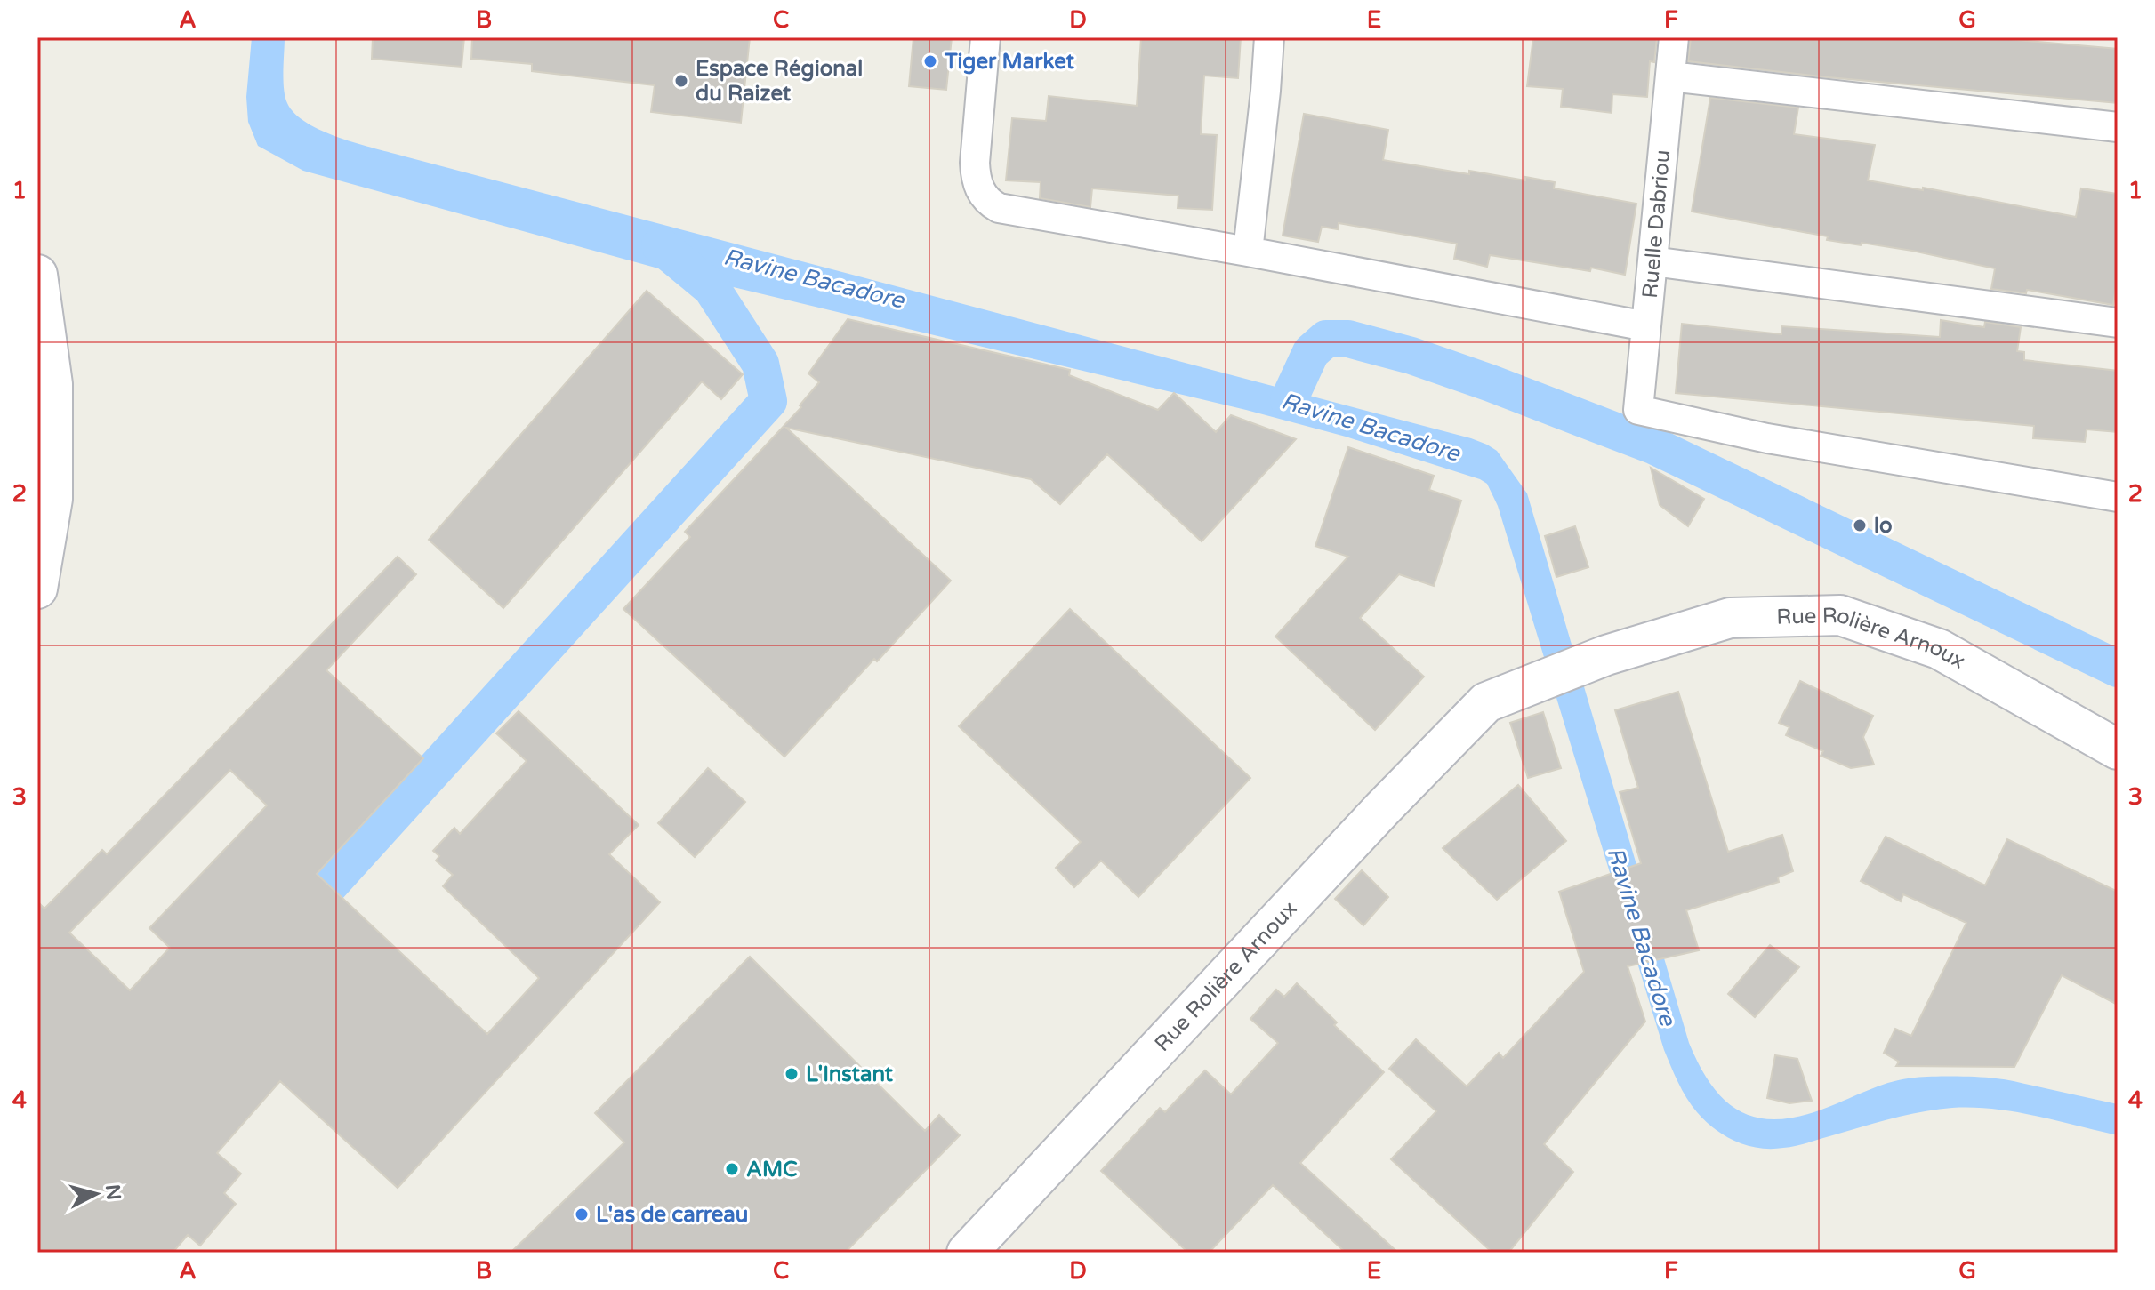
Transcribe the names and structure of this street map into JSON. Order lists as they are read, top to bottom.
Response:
{
  "streets": {
    "street": ["Ruelle Dabriou", "Rue Rolière Arnoux"]
  },
  "water": ["Ravine Bacadore"],
  "places": [
    "Tiger Market",
    "Espace Régional du Raizet",
    "lo",
    "L'Instant",
    "AMC",
    "L'as de carreau"
  ],
  "north": "right",
  "grid": {
    "columns": [
      "A",
      "B",
      "C",
      "D",
      "E",
      "F",
      "G"
    ],
    "rows": [
      "1",
      "2",
      "3",
      "4"
    ]
  }
}
